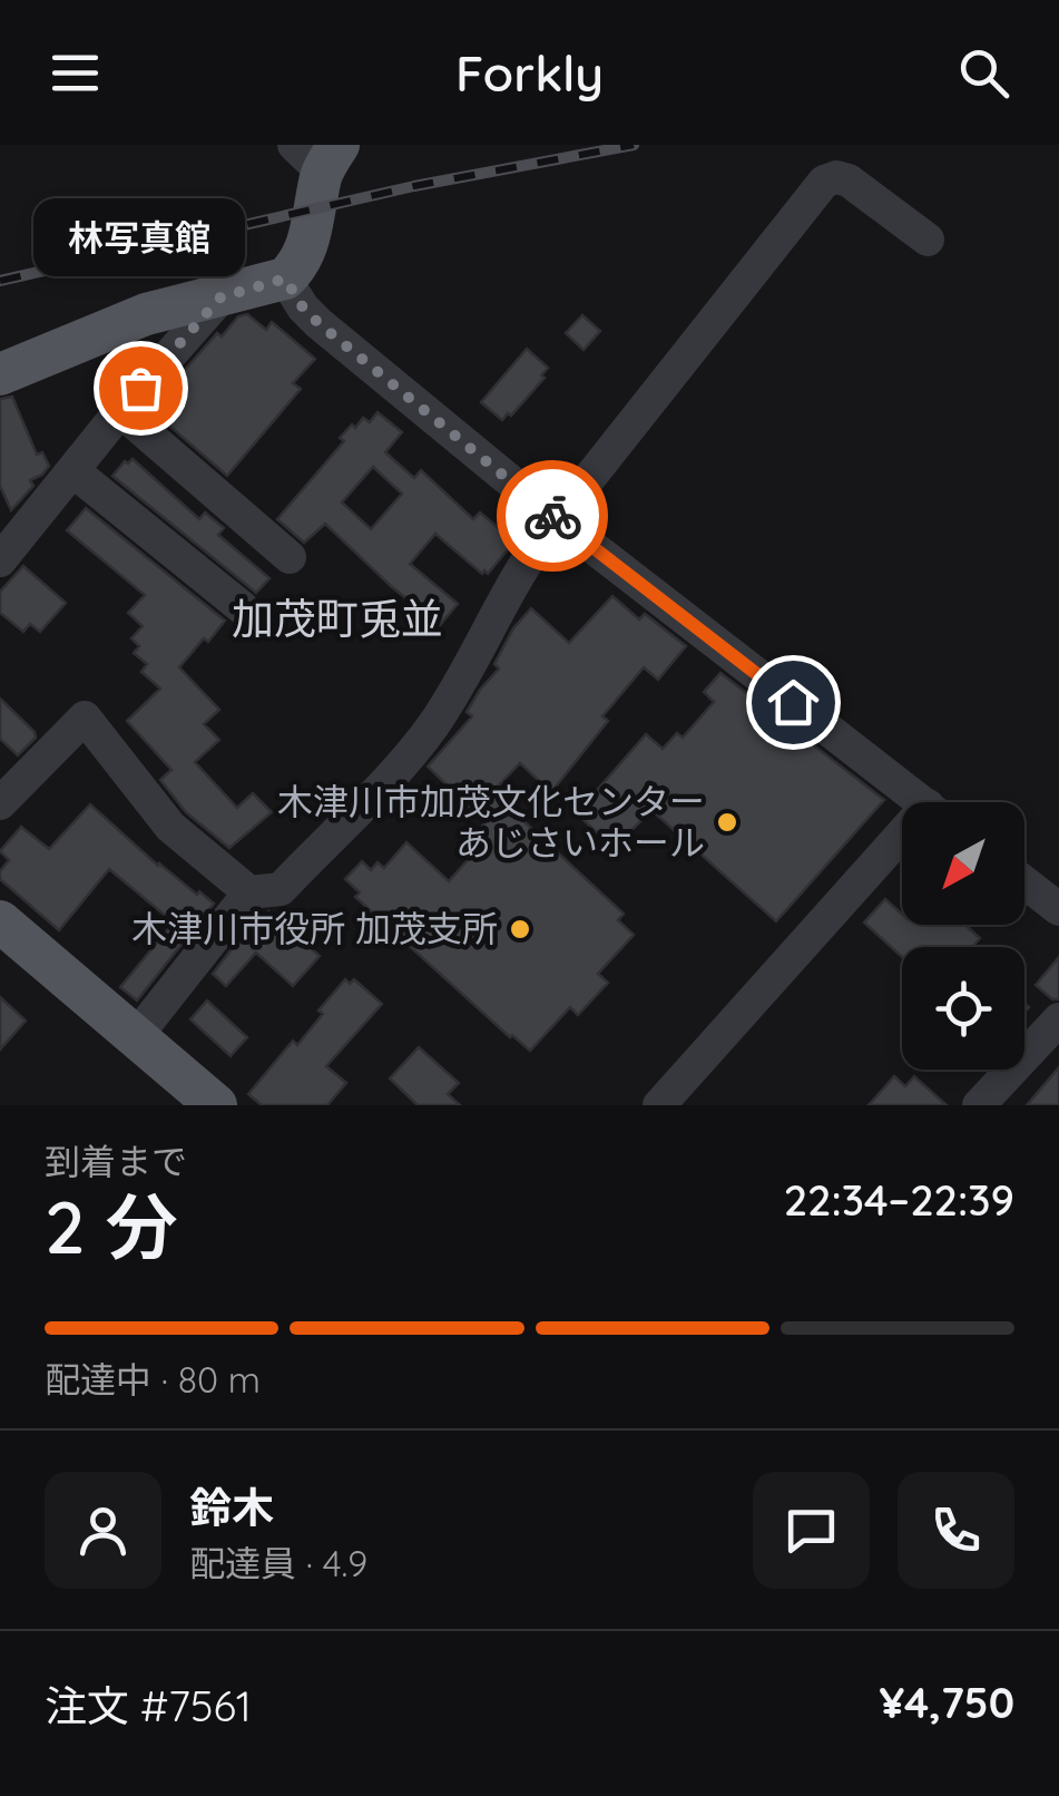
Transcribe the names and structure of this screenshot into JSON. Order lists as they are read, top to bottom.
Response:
{
  "districts": ["加茂町兎並"],
  "places": ["林写真館", "木津川市加茂文化センター あじさいホール", "木津川市役所 加茂支所"],
  "north": "bottom left",
  "page": {
    "header": "Forkly",
    "bubble": "林写真館",
    "heading": ["2 分", "到着まで", "22:34–22:39"],
    "panel": [
      "鈴木",
      "配達員 · 4.9",
      "注文 #7561",
      "¥4,750"
    ],
    "bar": "配達中 · 80 m"
  }
}
